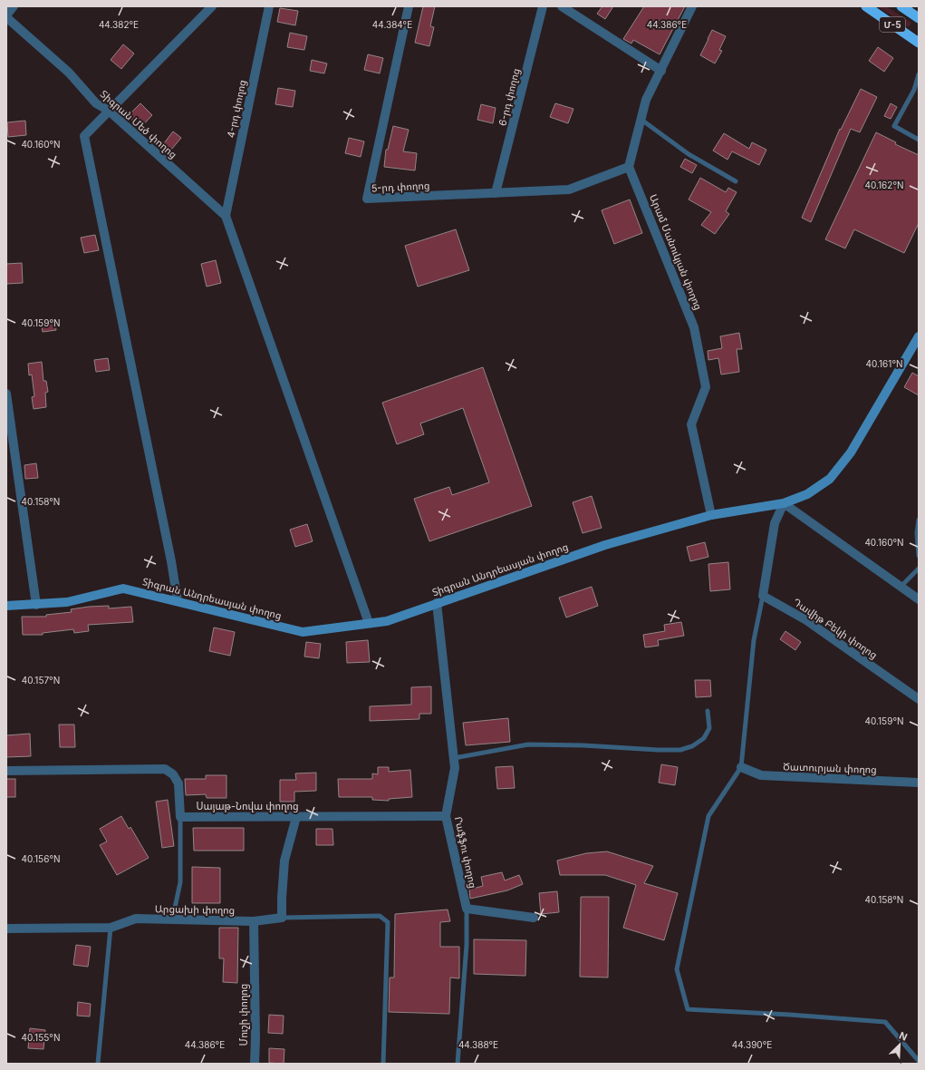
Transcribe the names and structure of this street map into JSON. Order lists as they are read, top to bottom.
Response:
{
  "streets": {
    "highway": ["Մ-5"],
    "main road": ["Տիգրան Անդրեասյան փողոց"],
    "street": [
      "6-րդ փողոց",
      "4-րդ փողոց",
      "Տիգրան Մեծ փողոց",
      "5-րդ փողոց",
      "Արամ Մանուկյան փողոց",
      "Դավիթ Բեկի փողոց",
      "Ծատուրյան փողոց",
      "Սայաթ-Նովա փողոց",
      "Րաֆֆու փողոց",
      "Արցախի փողոց",
      "Մուշի փողոց"
    ]
  },
  "crossings": [
    ["6-րդ փողոց", "5-րդ փողոց"],
    ["4-րդ փողոց", "Տիգրան Մեծ փողոց"],
    ["5-րդ փողոց", "Արամ Մանուկյան փողոց"],
    ["Արամ Մանուկյան փողոց", "Տիգրան Անդրեասյան փողոց"],
    ["Տիգրան Անդրեասյան փողոց", "Րաֆֆու փողոց"],
    ["Սայաթ-Նովա փողոց", "Րաֆֆու փողոց"],
    ["Արցախի փողոց", "Մուշի փողոց"]
  ],
  "north": "top right",
  "coordinates": [
    "44.384°E",
    "44.382°E",
    "44.386°E",
    "40.160°N",
    "40.162°N",
    "40.159°N",
    "40.161°N",
    "40.158°N",
    "40.157°N",
    "40.156°N",
    "40.155°N",
    "44.388°E",
    "44.390°E"
  ]
}
